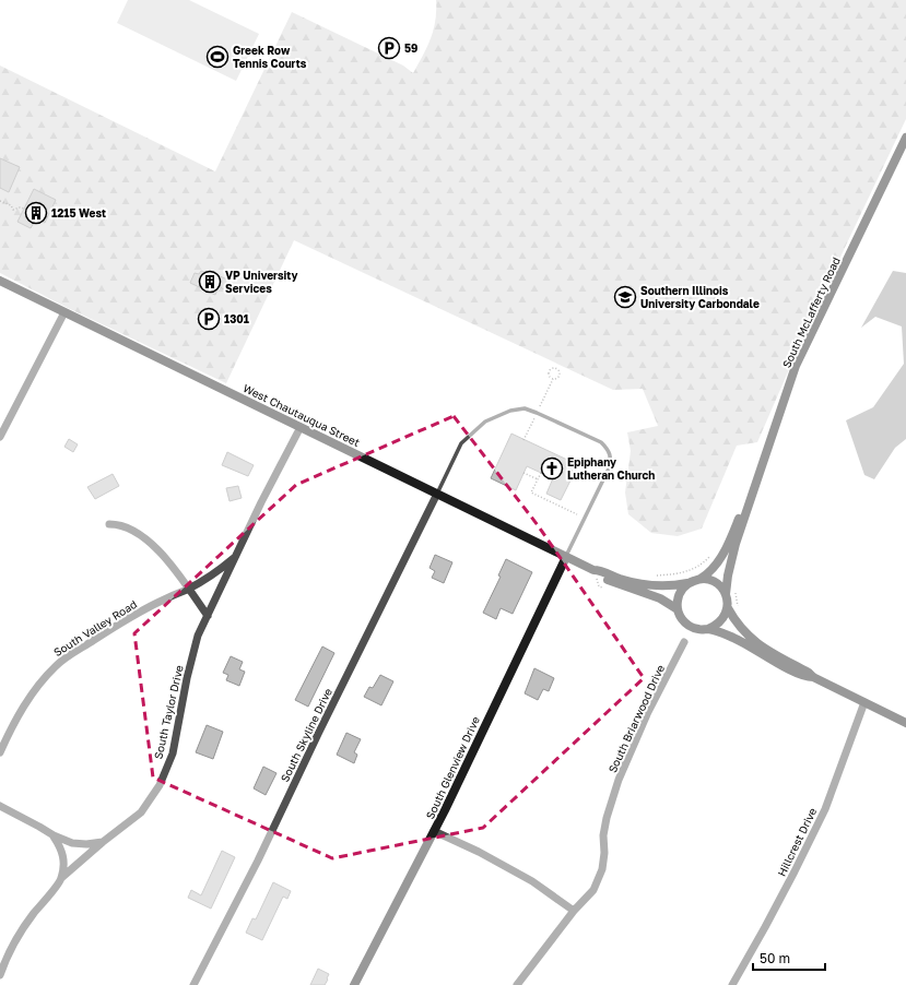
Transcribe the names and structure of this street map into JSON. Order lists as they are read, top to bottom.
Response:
{
  "streets": {
    "street": [
      "South McLafferty Road",
      "West Chautauqua Street",
      "South Valley Road",
      "South Taylor Drive",
      "South Briarwood Drive",
      "South Skyline Drive",
      "South Glenview Drive",
      "Hillcrest Drive"
    ]
  },
  "crossings": [
    ["South McLafferty Road", "West Chautauqua Street"],
    ["West Chautauqua Street", "South Taylor Drive"],
    ["West Chautauqua Street", "South Skyline Drive"],
    ["West Chautauqua Street", "South Glenview Drive"],
    ["West Chautauqua Street", "Hillcrest Drive"],
    ["South Valley Road", "South Taylor Drive"]
  ],
  "places": {
    "parking": ["59", "1301"],
    "sports": ["Greek Row Tennis Courts"],
    "building": ["1215 West", "VP University Services"],
    "school or university": ["Southern Illinois University Carbondale"],
    "church": ["Epiphany Lutheran Church"]
  },
  "scale_bar": "50 m"
}
